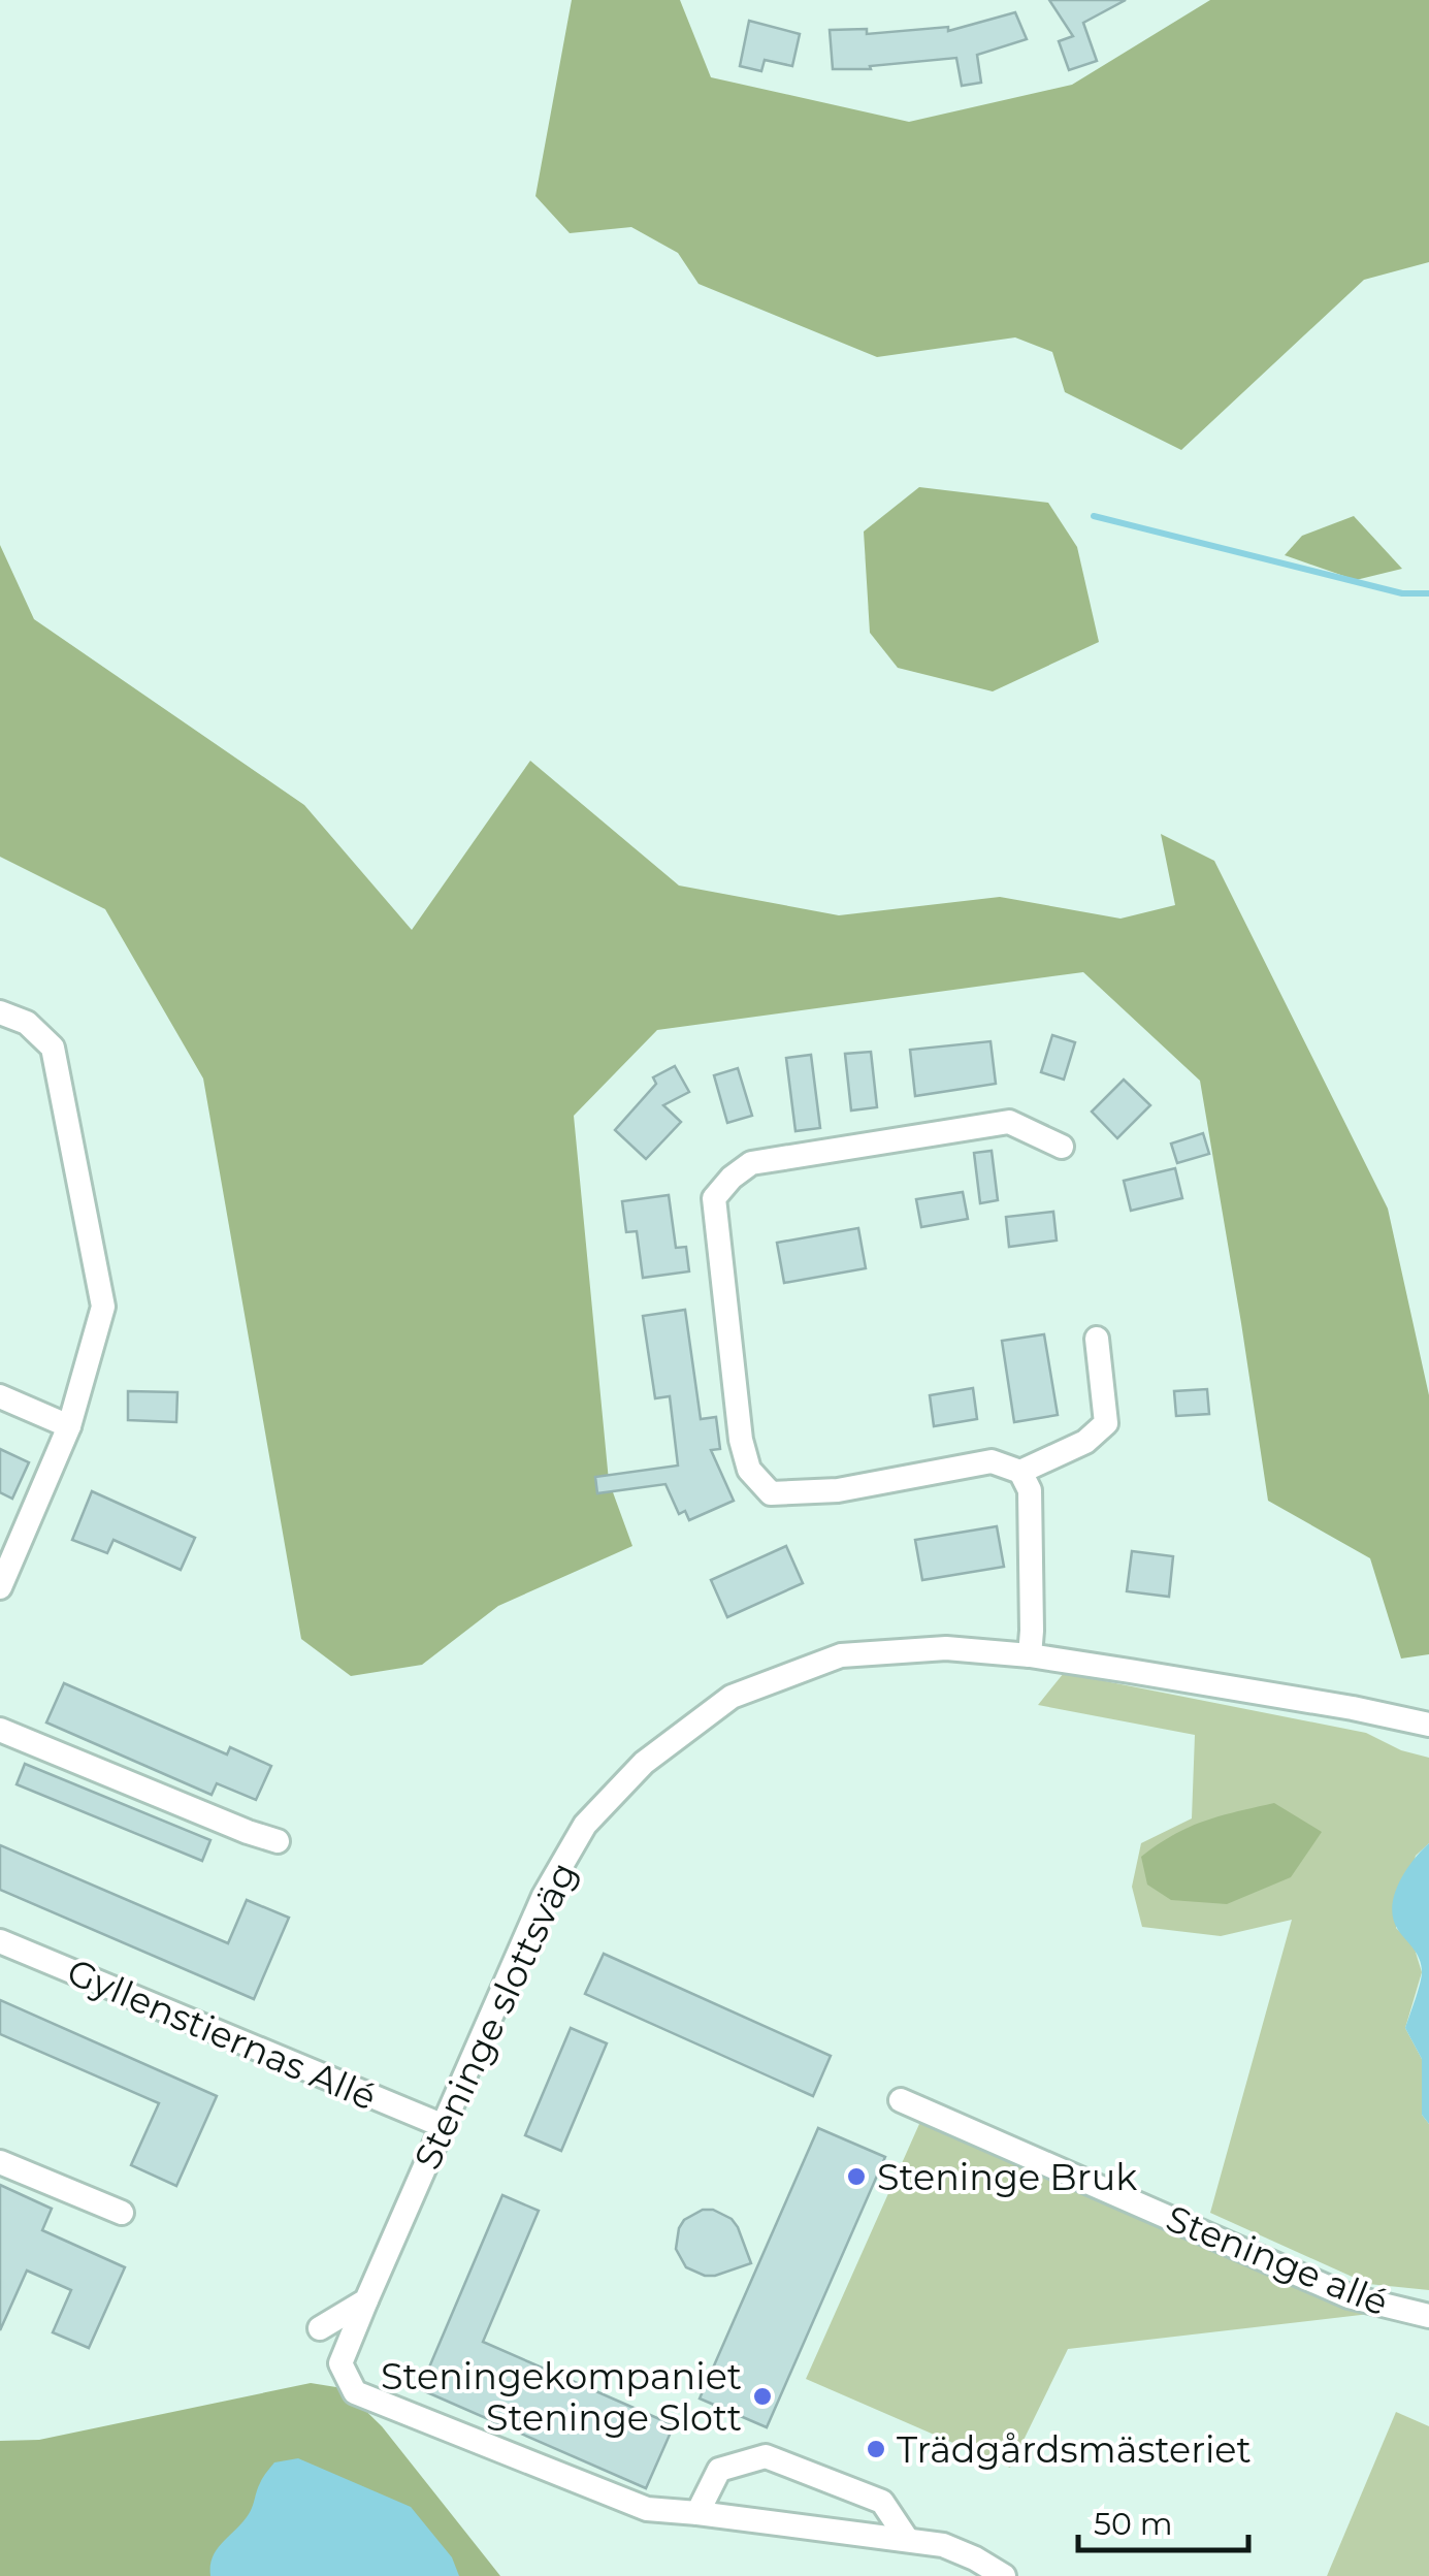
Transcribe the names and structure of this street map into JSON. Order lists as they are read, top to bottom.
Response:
{
  "streets": {
    "street": ["Steninge slottsväg", "Gyllenstiernas Allé", "Steninge allé"]
  },
  "crossings": [
    ["Steninge slottsväg", "Gyllenstiernas Allé"]
  ],
  "places": ["Steninge Bruk", "Steningekompaniet Steninge Slott", "Trädgårdsmästeriet"],
  "scale_bar": "50 m"
}
